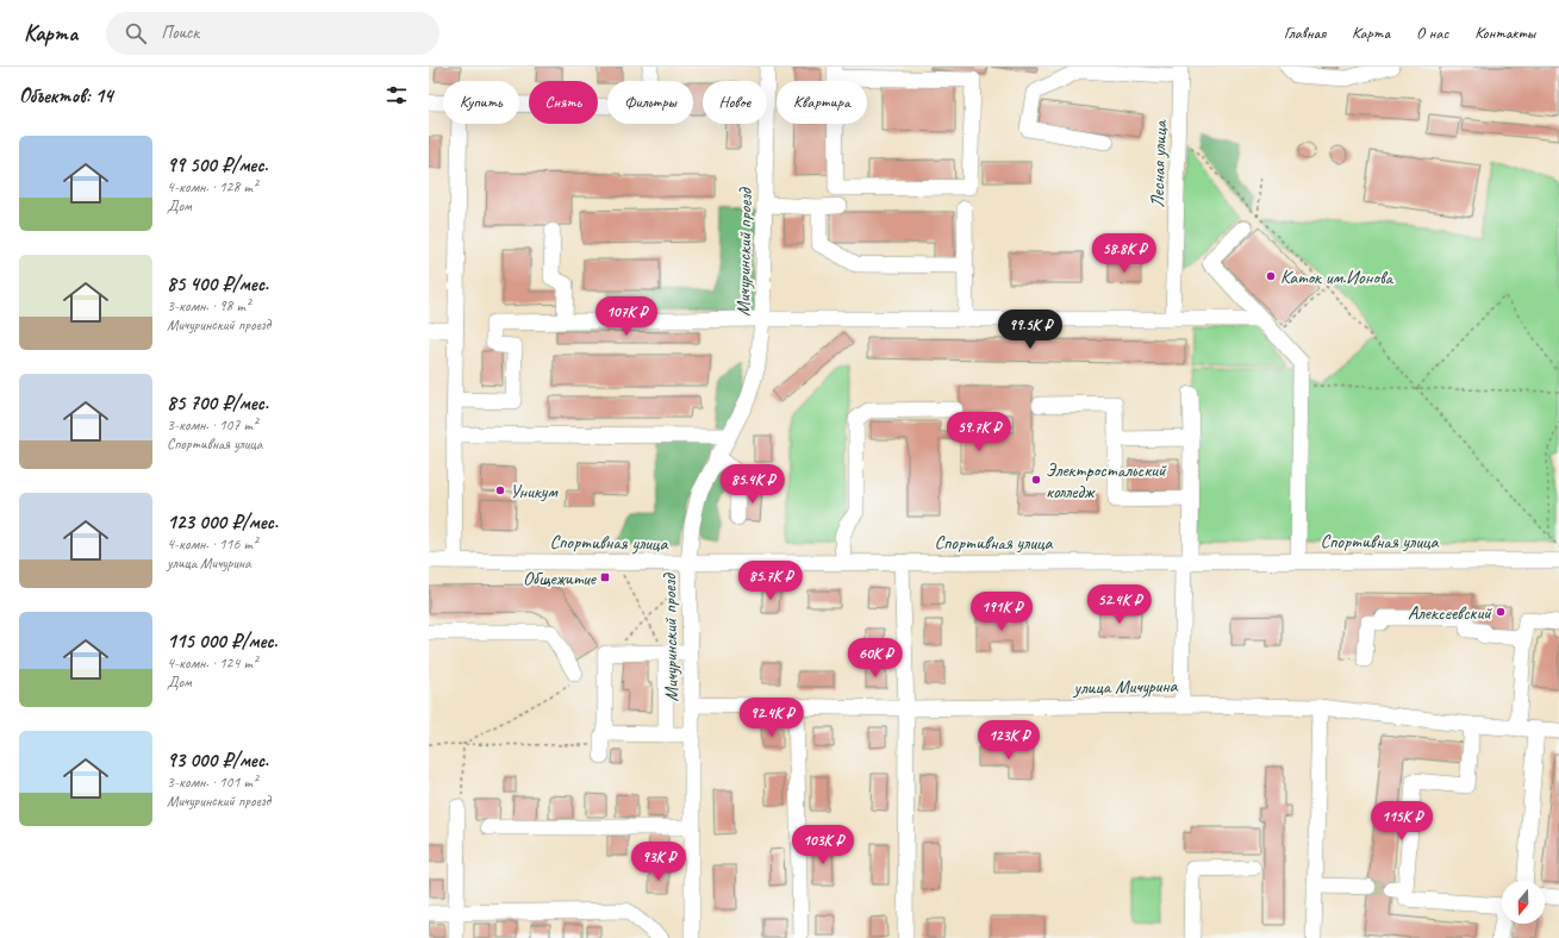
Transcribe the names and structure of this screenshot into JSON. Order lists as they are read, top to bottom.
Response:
{
  "streets": {
    "street": [
      "Лесная улица",
      "Мичуринский проезд",
      "Спортивная улица",
      "улица Мичурина"
    ]
  },
  "crossings": [
    ["Мичуринский проезд", "Спортивная улица"],
    ["Мичуринский проезд", "улица Мичурина"]
  ],
  "places": {
    "other": [
      "Каток им.Ионова",
      "Электростальский колледж",
      "Уникум",
      "Алексеевский"
    ],
    "transit": ["Общежитие"]
  },
  "north": "bottom",
  "page": {
    "header": "Карта",
    "search": "Поиск",
    "nav": [
      "Главная",
      "Карта",
      "О нас",
      "Контакты"
    ],
    "heading": "Объектов: 14",
    "chip": [
      "Купить",
      "Снять",
      "Фильтры",
      "Новое",
      "Квартира"
    ],
    "list": [
      {
        "name": "99 500 ₽/мес.",
        "note": "4-комн. · 128 m² · Дом"
      },
      {
        "name": "85 400 ₽/мес.",
        "note": "3-комн. · 98 m² · Мичуринский проезд"
      },
      {
        "name": "85 700 ₽/мес.",
        "note": "3-комн. · 107 m² · Спортивная улица"
      },
      {
        "name": "123 000 ₽/мес.",
        "note": "4-комн. · 116 m² · улица Мичурина"
      },
      {
        "name": "115 000 ₽/мес.",
        "note": "4-комн. · 124 m² · Дом"
      },
      {
        "name": "93 000 ₽/мес.",
        "note": "3-комн. · 101 m² · Мичуринский проезд"
      }
    ],
    "price": [
      "58.8K ₽",
      "107K ₽",
      "99.5K ₽",
      "59.7K ₽",
      "85.4K ₽",
      "85.7K ₽",
      "52.4K ₽",
      "191K ₽",
      "60K ₽",
      "92.4K ₽",
      "123K ₽",
      "115K ₽",
      "103K ₽",
      "93K ₽"
    ]
  }
}
